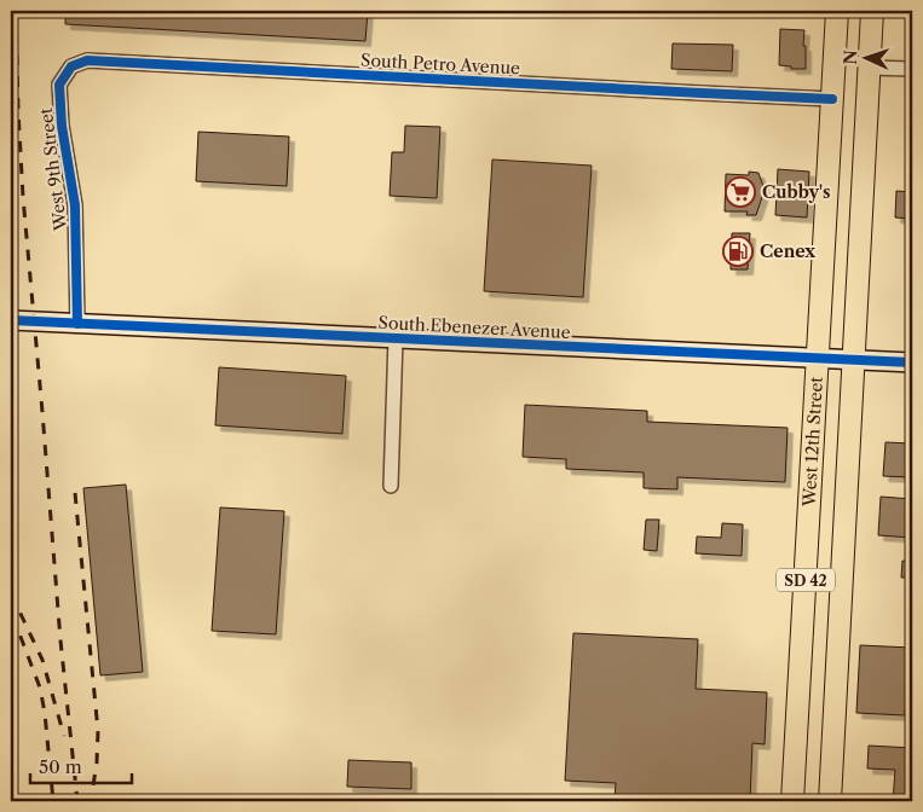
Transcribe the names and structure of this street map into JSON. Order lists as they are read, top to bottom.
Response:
{
  "streets": {
    "main road": ["West 12th Street", "SD 42"],
    "street": ["South Petro Avenue", "West 9th Street", "South Ebenezer Avenue"]
  },
  "crossings": [
    ["South Petro Avenue", "West 9th Street"],
    ["South Petro Avenue", "West 12th Street"],
    ["West 9th Street", "South Ebenezer Avenue"],
    ["South Ebenezer Avenue", "West 12th Street"]
  ],
  "places": {
    "supermarket": ["Cubby's"],
    "fuel station": ["Cenex"]
  },
  "scale_bar": "50 m",
  "north": "left"
}
